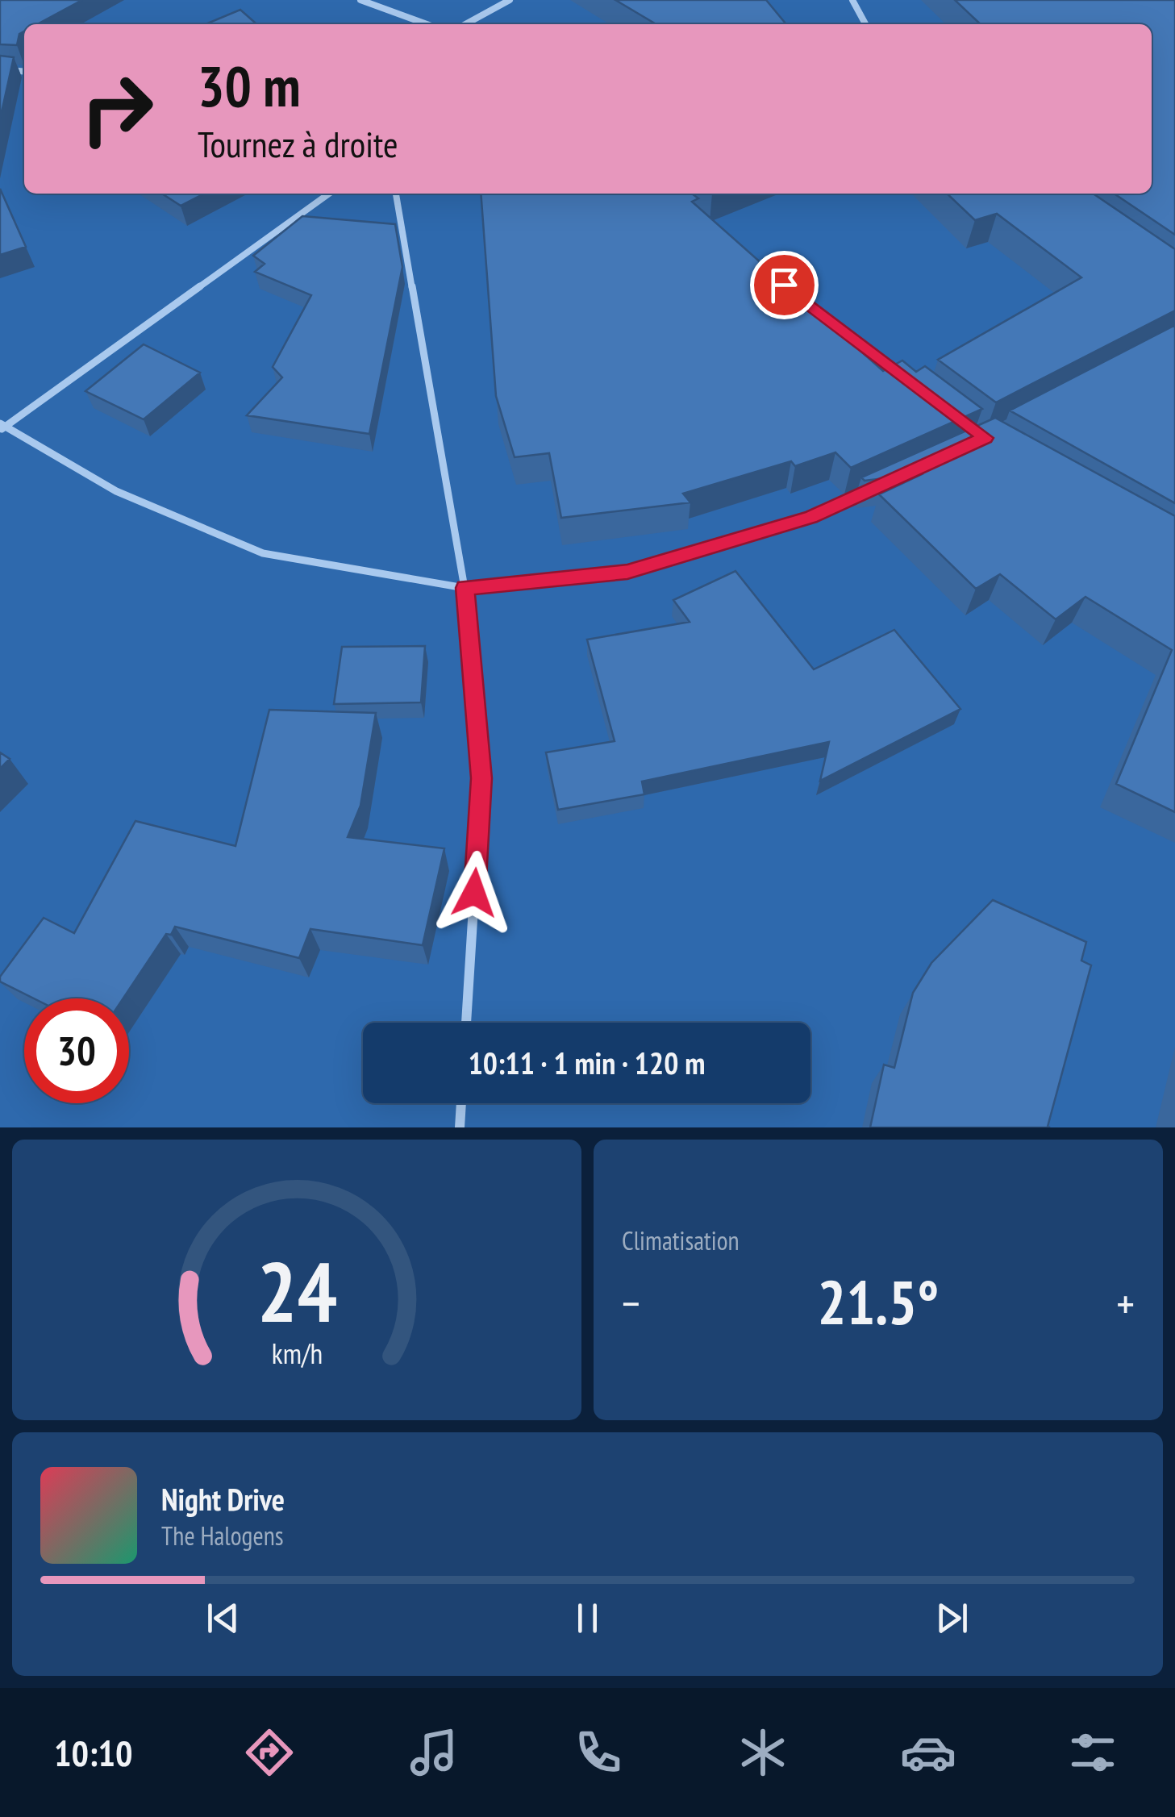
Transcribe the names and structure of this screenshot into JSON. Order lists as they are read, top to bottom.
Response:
{
  "page": {
    "turn": ["30 m", "Tournez à droite"],
    "limit": "30",
    "trip": "10:11 · 1 min · 120 m",
    "tile": "Climatisation",
    "heat": ["−", "21.5°", "+"],
    "song": ["Night Drive", "The Halogens"],
    "tabs": "10:10",
    "gauge": ["24", "km/h"]
  }
}
